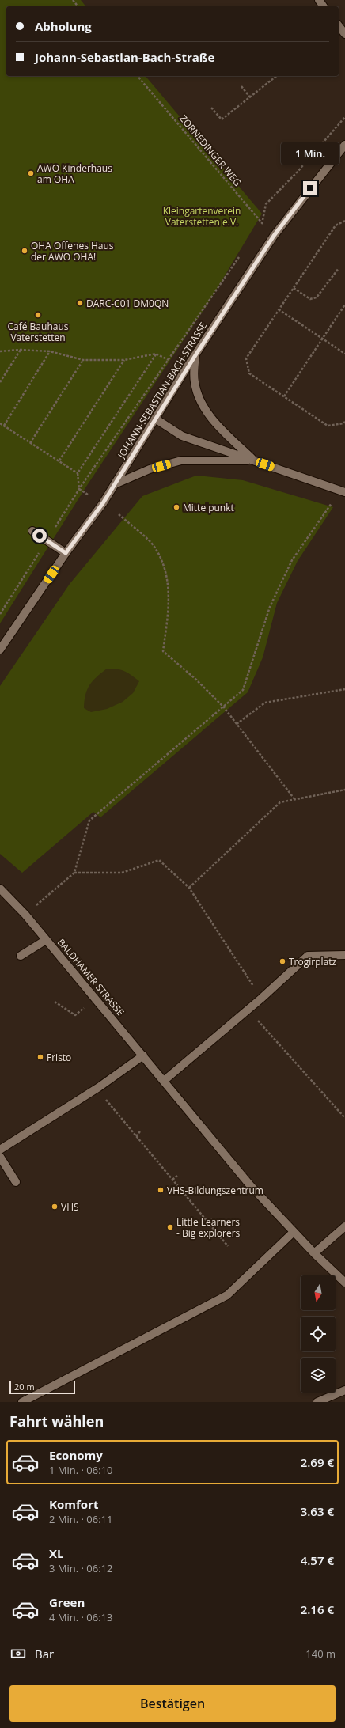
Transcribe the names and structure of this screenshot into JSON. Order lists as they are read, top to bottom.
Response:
{
  "streets": {
    "street": ["JOHANN-SEBASTIAN-BACH-STRASSE", "BALDHAMER STRASSE"],
    "path": ["ZORNEDINGER WEG"]
  },
  "crossings": [
    ["ZORNEDINGER WEG", "JOHANN-SEBASTIAN-BACH-STRASSE"]
  ],
  "parks": ["Kleingartenverein Vaterstetten e.V."],
  "places": [
    "AWO Kinderhaus am OHA",
    "OHA Offenes Haus der AWO OHA!",
    "DARC-C01 DM0QN",
    "Café Bauhaus Vaterstetten",
    "Mittelpunkt",
    "Trogirplatz",
    "Fristo",
    "VHS-Bildungszentrum",
    "VHS",
    "Little Learners - Big explorers"
  ],
  "scale_bar": "20 m",
  "north": "bottom",
  "page": {
    "banner": ["Abholung", "Johann-Sebastian-Bach-Straße"],
    "bubble": "1 Min.",
    "scale": "20 m",
    "heading": "Fahrt wählen",
    "list": [
      {
        "name": "Economy",
        "note": "1 Min. · 06:10",
        "value": "2.69 €"
      },
      {
        "name": "Komfort",
        "note": "2 Min. · 06:11",
        "value": "3.63 €"
      },
      {
        "name": "XL",
        "note": "3 Min. · 06:12",
        "value": "4.57 €"
      },
      {
        "name": "Green",
        "note": "4 Min. · 06:13",
        "value": "2.16 €"
      }
    ],
    "pay": ["Bar", "140 m"],
    "buttons": "Bestätigen"
  }
}
